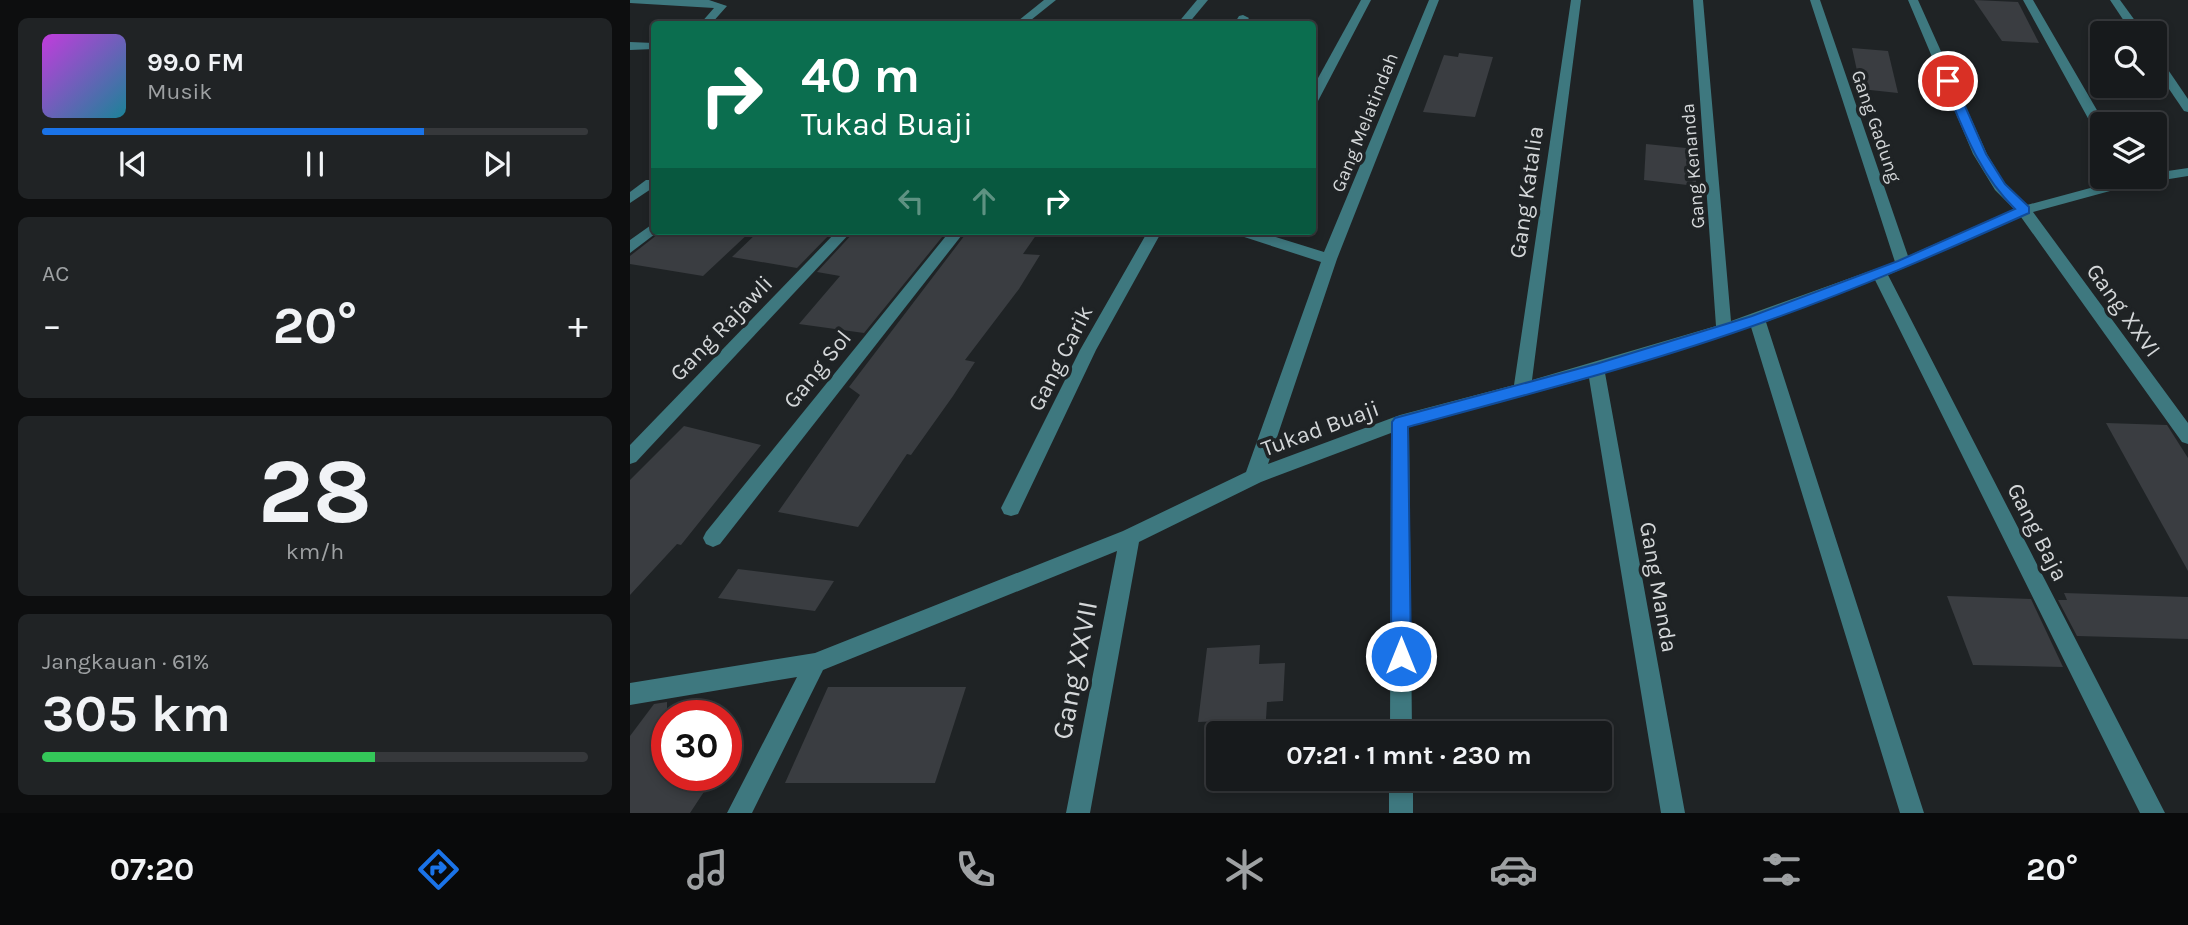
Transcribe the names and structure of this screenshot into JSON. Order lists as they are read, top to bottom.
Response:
{
  "streets": {
    "street": [
      "Gang Melatindah",
      "Gang Gadung",
      "Gang Kenanda",
      "Gang Katalia",
      "Gang XXVI",
      "Gang Rajawli",
      "Gang Carik",
      "Gang Sol",
      "Tukad Buaji",
      "Gang Baja",
      "Gang Manda",
      "Gang XXVII"
    ]
  },
  "crossings": [
    ["Gang Melatindah", "Tukad Buaji"],
    ["Gang Gadung", "Tukad Buaji"],
    ["Gang Kenanda", "Tukad Buaji"],
    ["Gang Katalia", "Tukad Buaji"],
    ["Gang XXVI", "Tukad Buaji"],
    ["Tukad Buaji", "Gang Baja"],
    ["Tukad Buaji", "Gang Manda"]
  ],
  "page": {
    "turn": ["40 m", "Tukad Buaji"],
    "song": ["99.0 FM", "Musik"],
    "tile": [
      "AC",
      ["28", "km/h"],
      ["Jangkauan · 61%", "305 km"]
    ],
    "heat": ["−", "20°", "+"],
    "limit": "30",
    "trip": "07:21 · 1 mnt · 230 m",
    "tabs": ["07:20", "20°"]
  }
}
